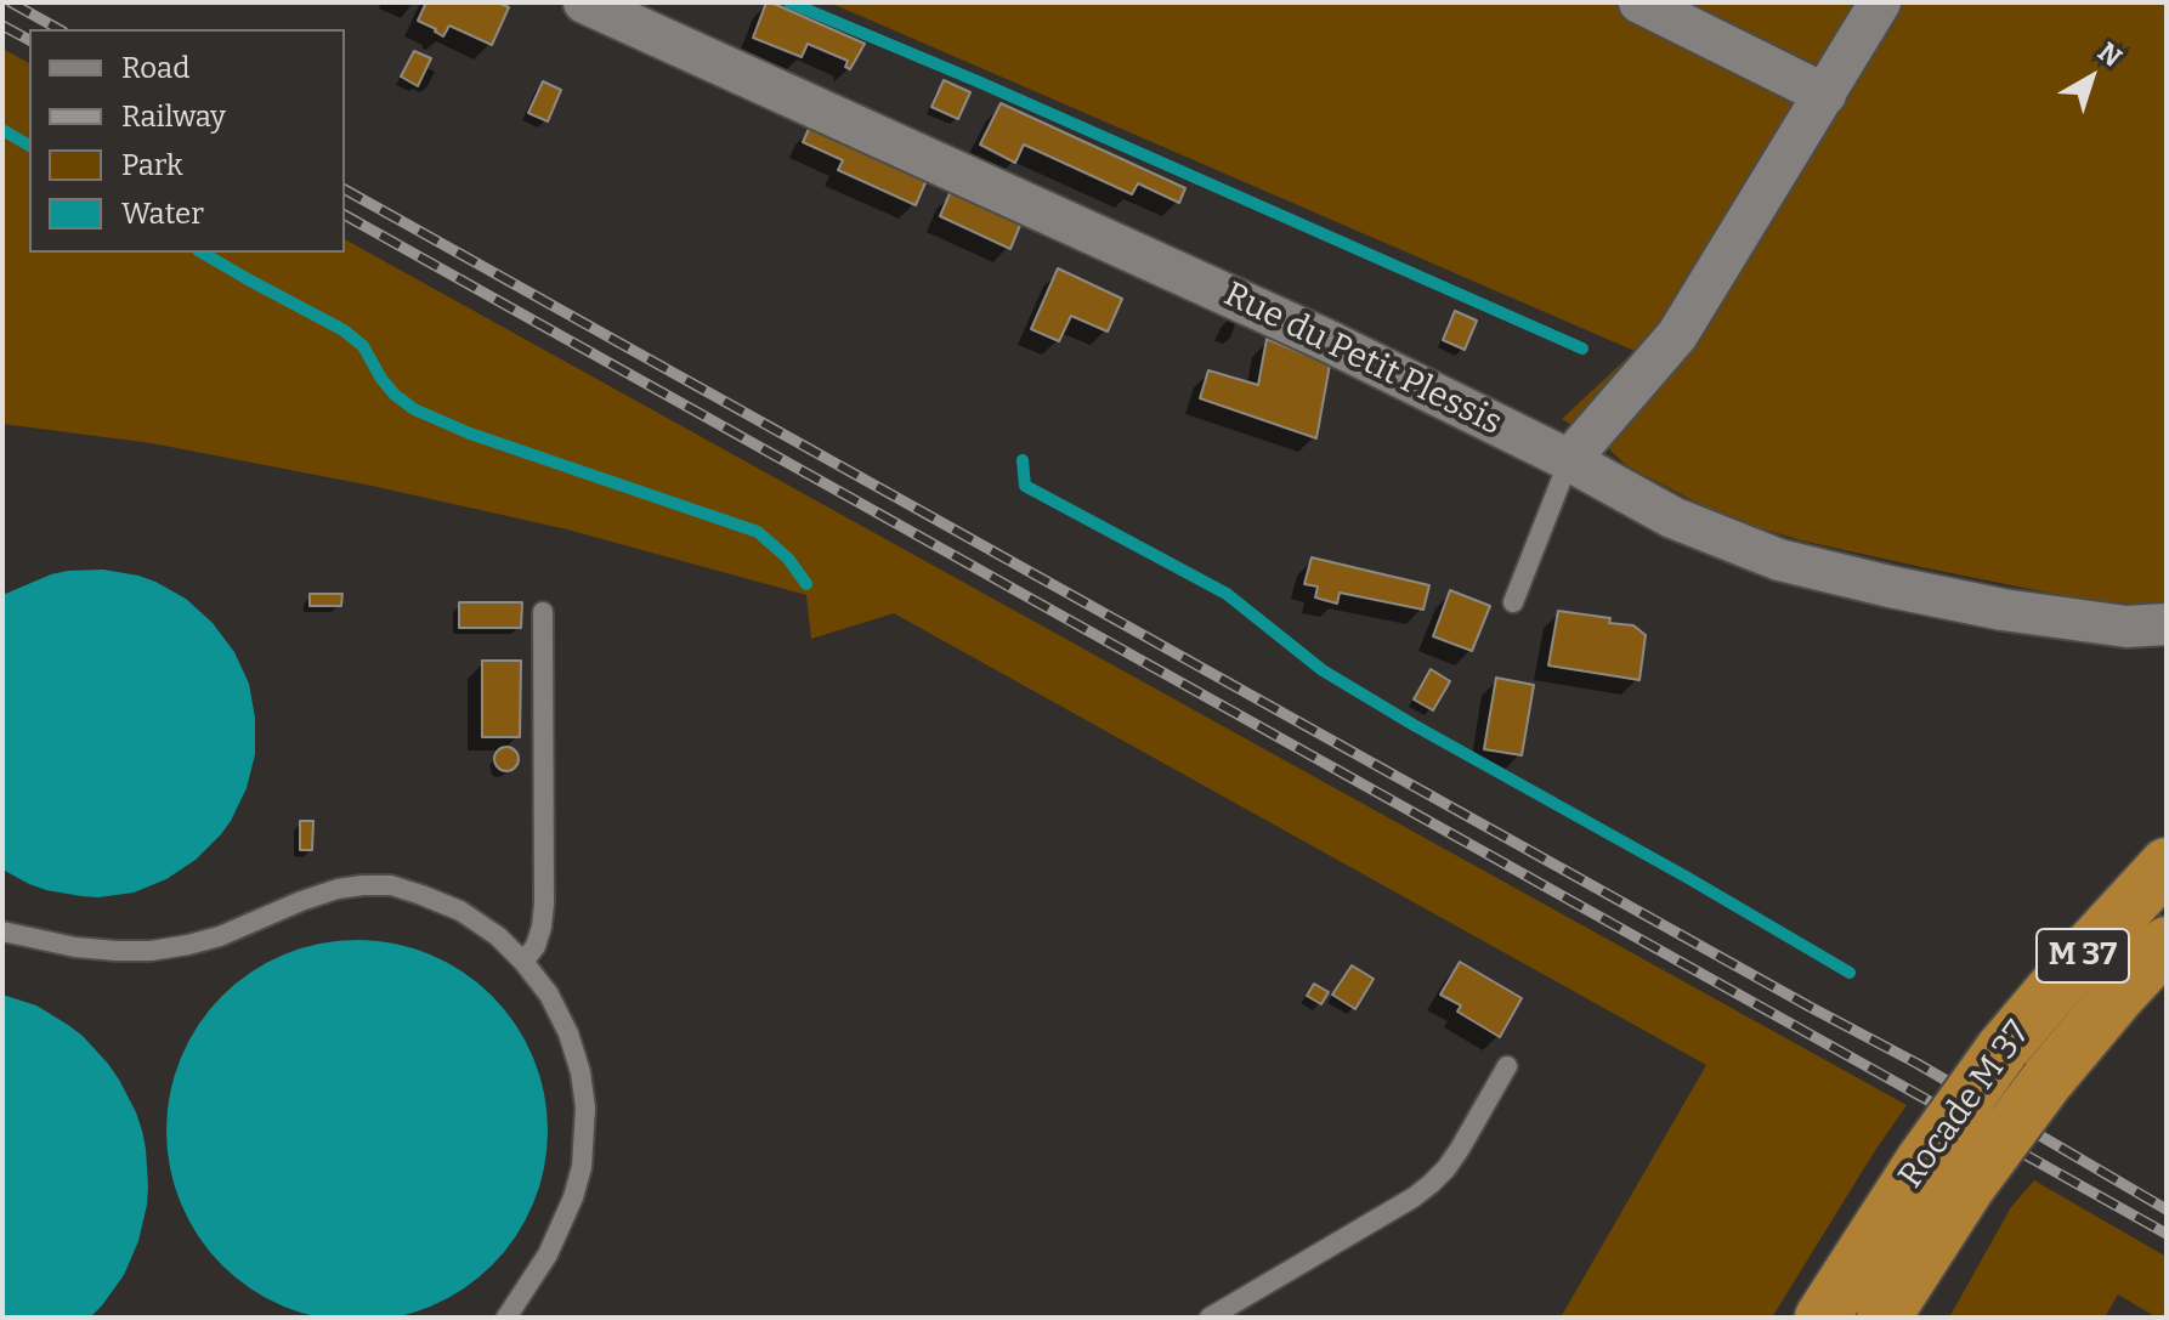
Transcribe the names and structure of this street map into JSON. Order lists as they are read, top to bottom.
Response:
{
  "streets": {
    "highway": ["M 37", "Rocade M 37"],
    "street": ["Rue du Petit Plessis"]
  },
  "legend": [
    "Road",
    "Railway",
    "Park",
    "Water"
  ],
  "north": "top right"
}
